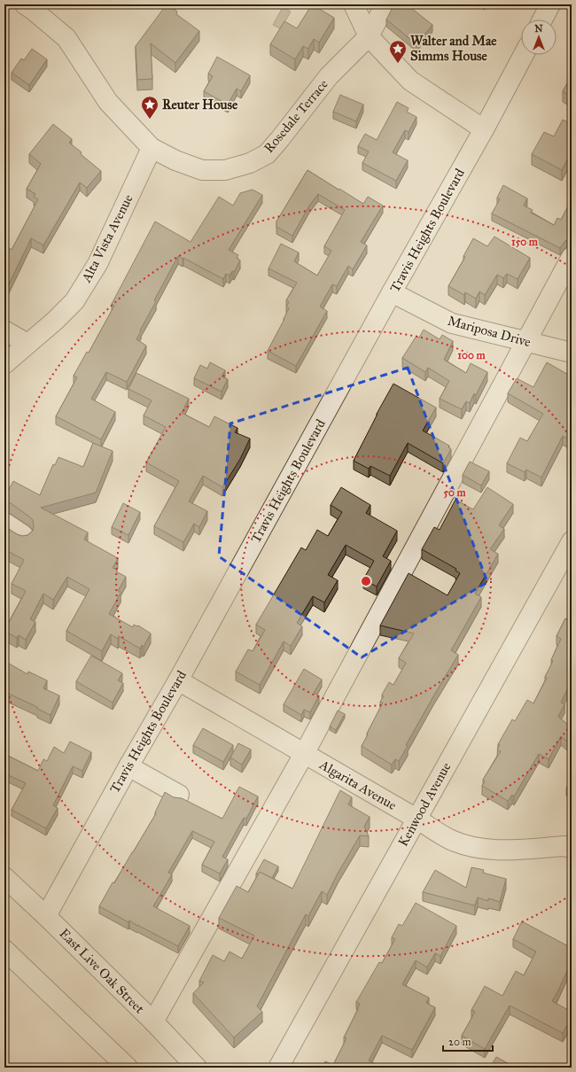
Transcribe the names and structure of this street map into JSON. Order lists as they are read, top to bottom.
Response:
{
  "streets": {
    "street": [
      "Rosedale Terrace",
      "Travis Heights Boulevard",
      "Alta Vista Avenue",
      "Mariposa Drive",
      "Algarita Avenue",
      "Kenwood Avenue",
      "East Live Oak Street"
    ]
  },
  "crossings": [
    ["Rosedale Terrace", "Alta Vista Avenue"],
    ["Travis Heights Boulevard", "Mariposa Drive"],
    ["Travis Heights Boulevard", "Algarita Avenue"],
    ["Travis Heights Boulevard", "East Live Oak Street"],
    ["Algarita Avenue", "Kenwood Avenue"]
  ],
  "places": {
    "place": ["Walter and Mae Simms House", "Reuter House"]
  },
  "scale_bar": "20 m",
  "north": "top",
  "rings": ["150 m", "100 m", "50 m"]
}
